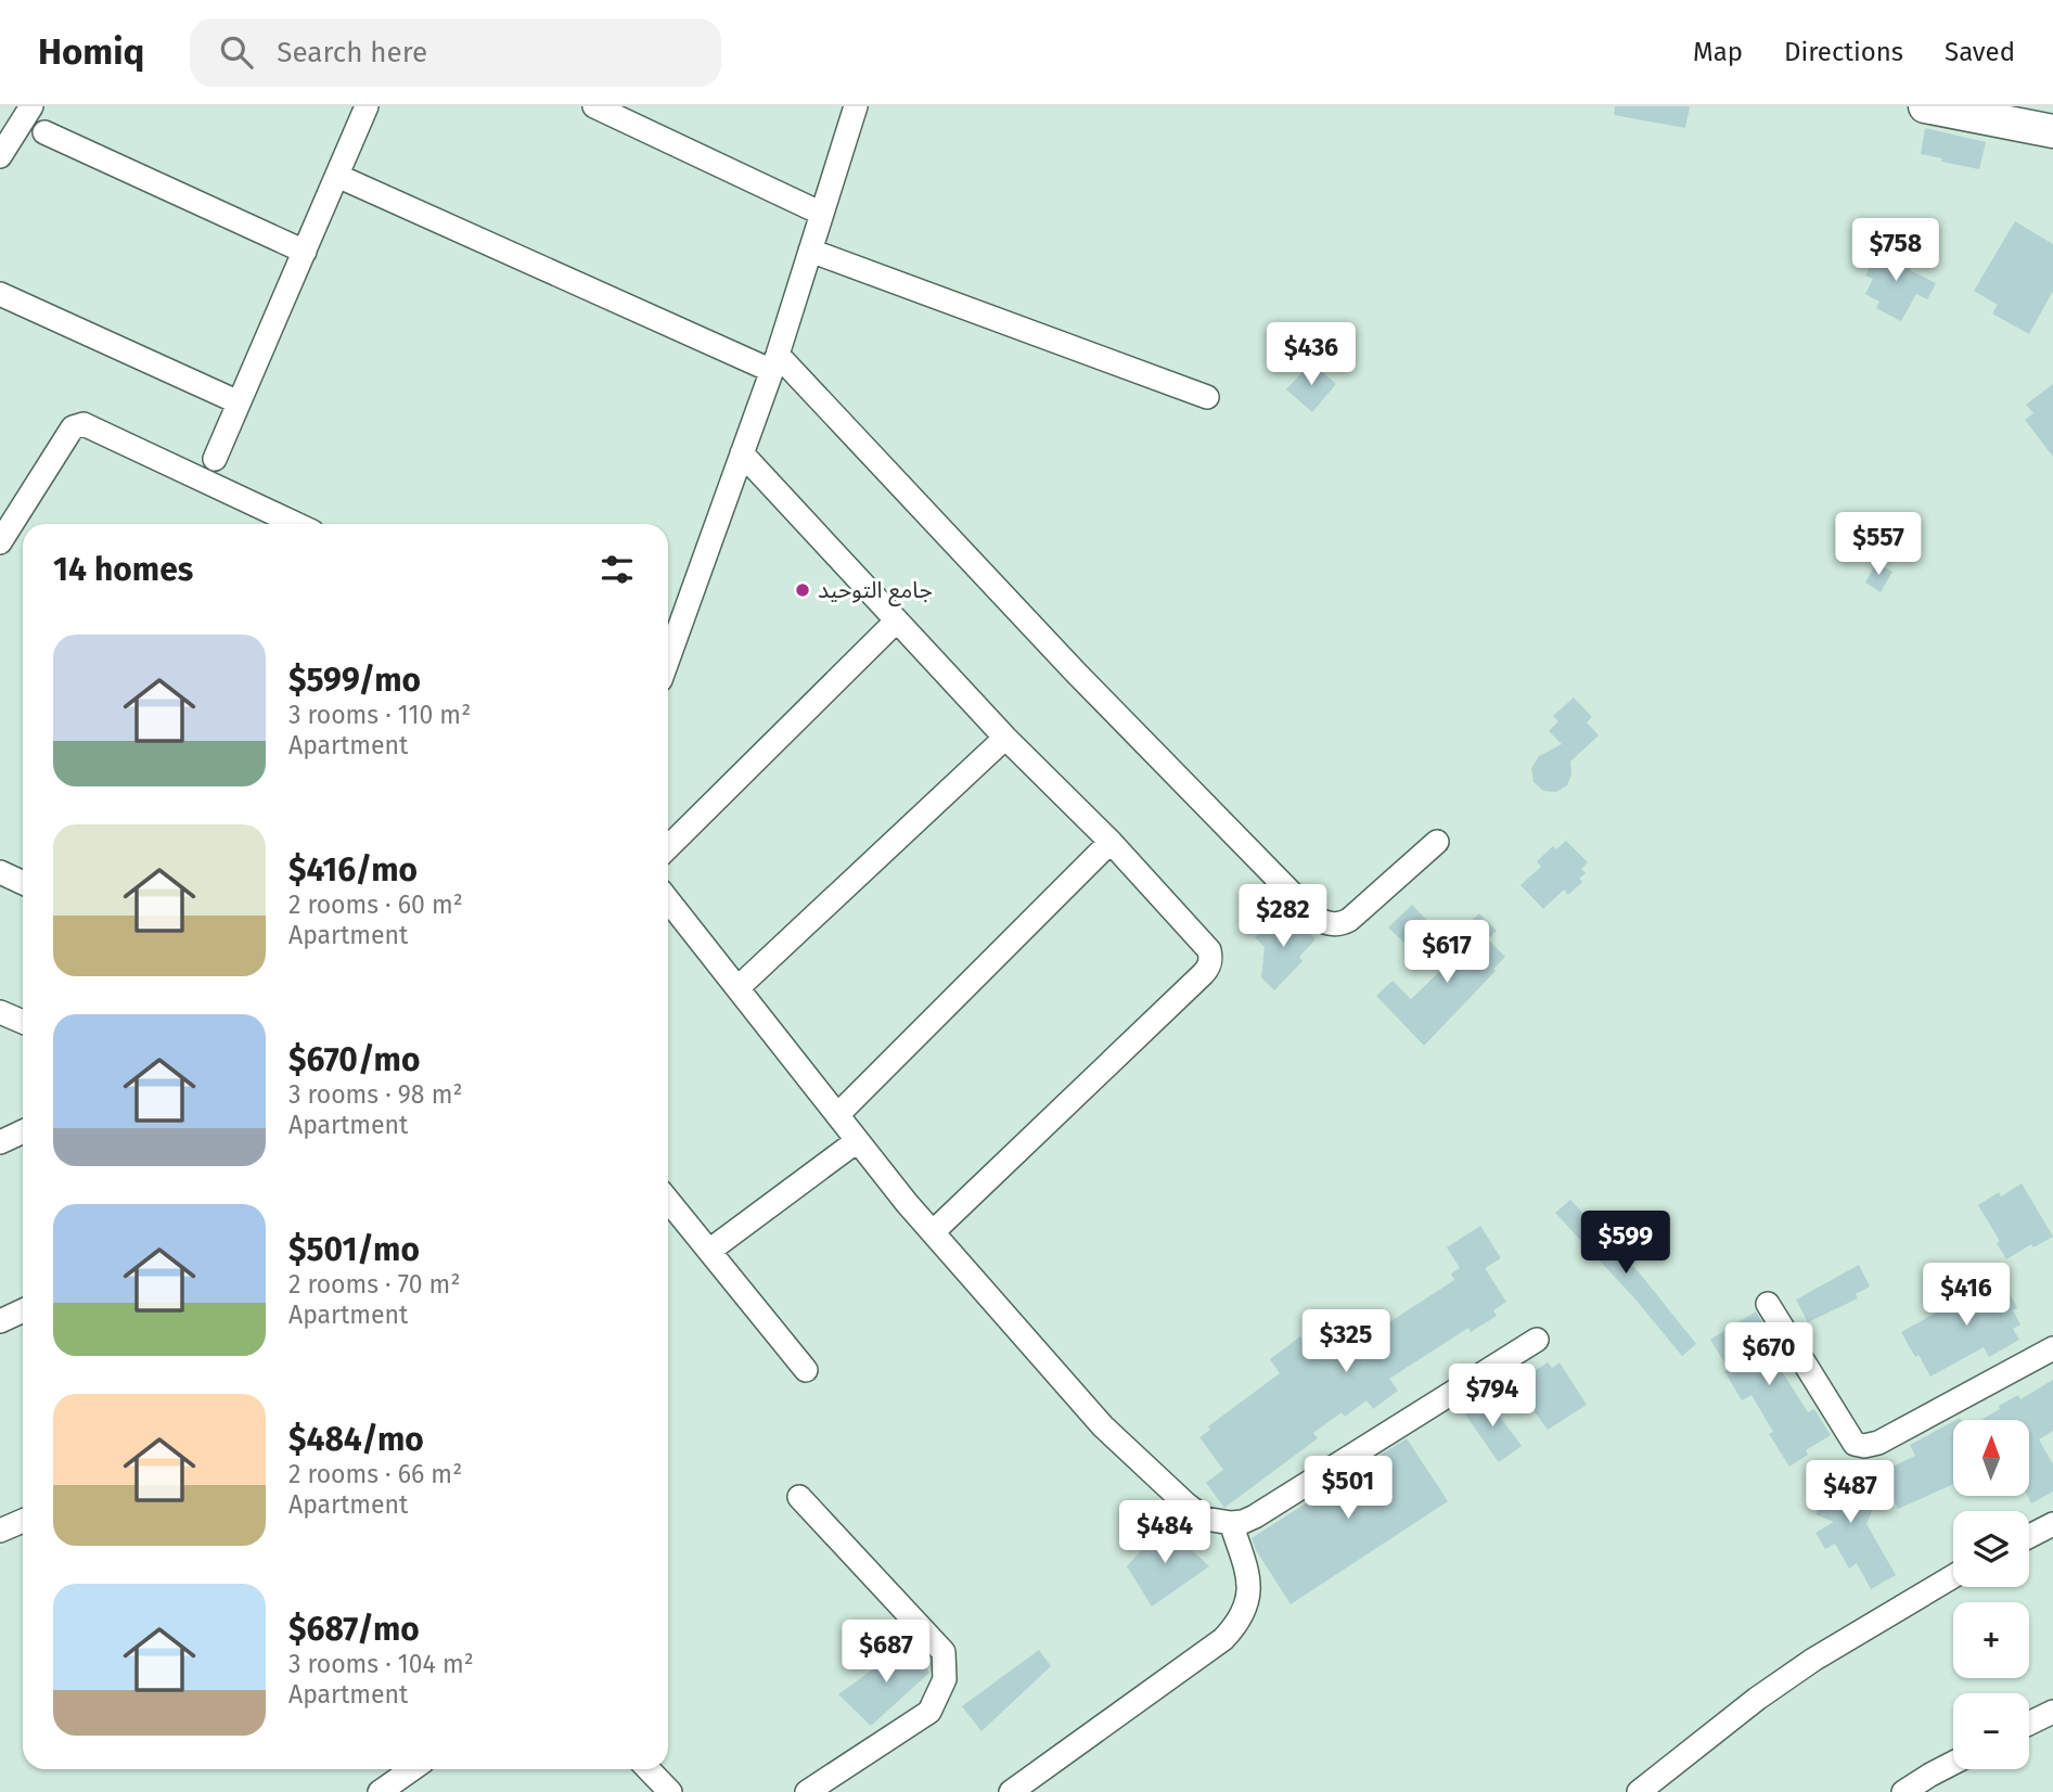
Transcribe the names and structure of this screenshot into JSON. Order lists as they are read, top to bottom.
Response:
{
  "places": ["جامع التوحيد"],
  "north": "top",
  "page": {
    "header": "Homiq",
    "search": "Search here",
    "nav": ["Map", "Directions", "Saved"],
    "price": [
      "$758",
      "$436",
      "$557",
      "$282",
      "$617",
      "$599",
      "$416",
      "$325",
      "$670",
      "$794",
      "$501",
      "$487",
      "$484",
      "$687"
    ],
    "heading": "14 homes",
    "list": [
      {
        "name": "$599/mo",
        "note": "3 rooms · 110 m² · Apartment"
      },
      {
        "name": "$416/mo",
        "note": "2 rooms · 60 m² · Apartment"
      },
      {
        "name": "$670/mo",
        "note": "3 rooms · 98 m² · Apartment"
      },
      {
        "name": "$501/mo",
        "note": "2 rooms · 70 m² · Apartment"
      },
      {
        "name": "$484/mo",
        "note": "2 rooms · 66 m² · Apartment"
      },
      {
        "name": "$687/mo",
        "note": "3 rooms · 104 m² · Apartment"
      }
    ],
    "map_buttons": ["+", "−"]
  }
}
